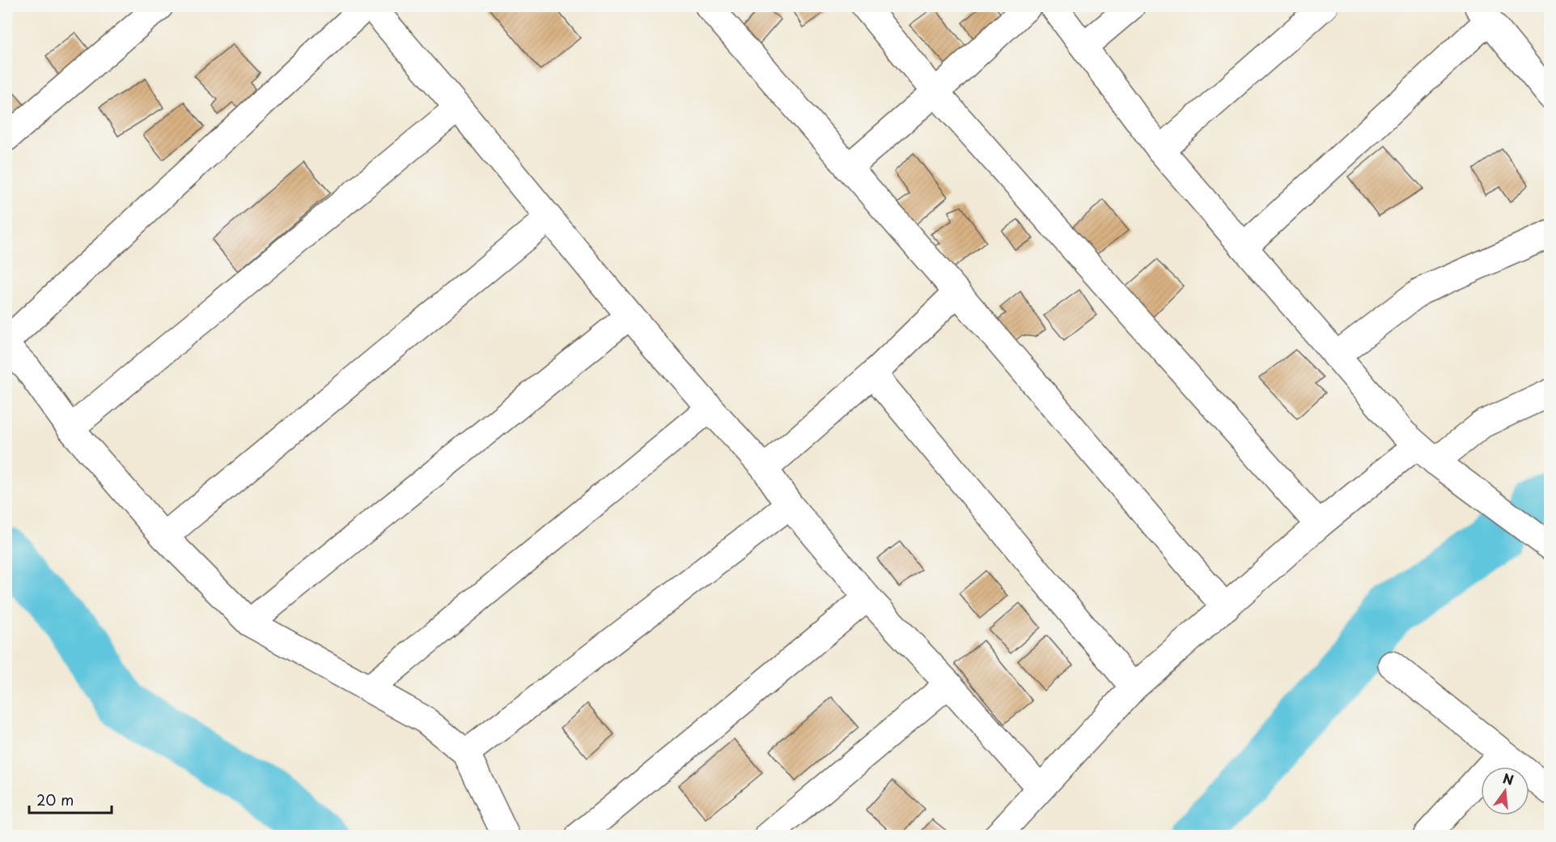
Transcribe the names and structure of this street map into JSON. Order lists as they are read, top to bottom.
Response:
{
  "scale_bar": "20 m",
  "north": "top"
}
